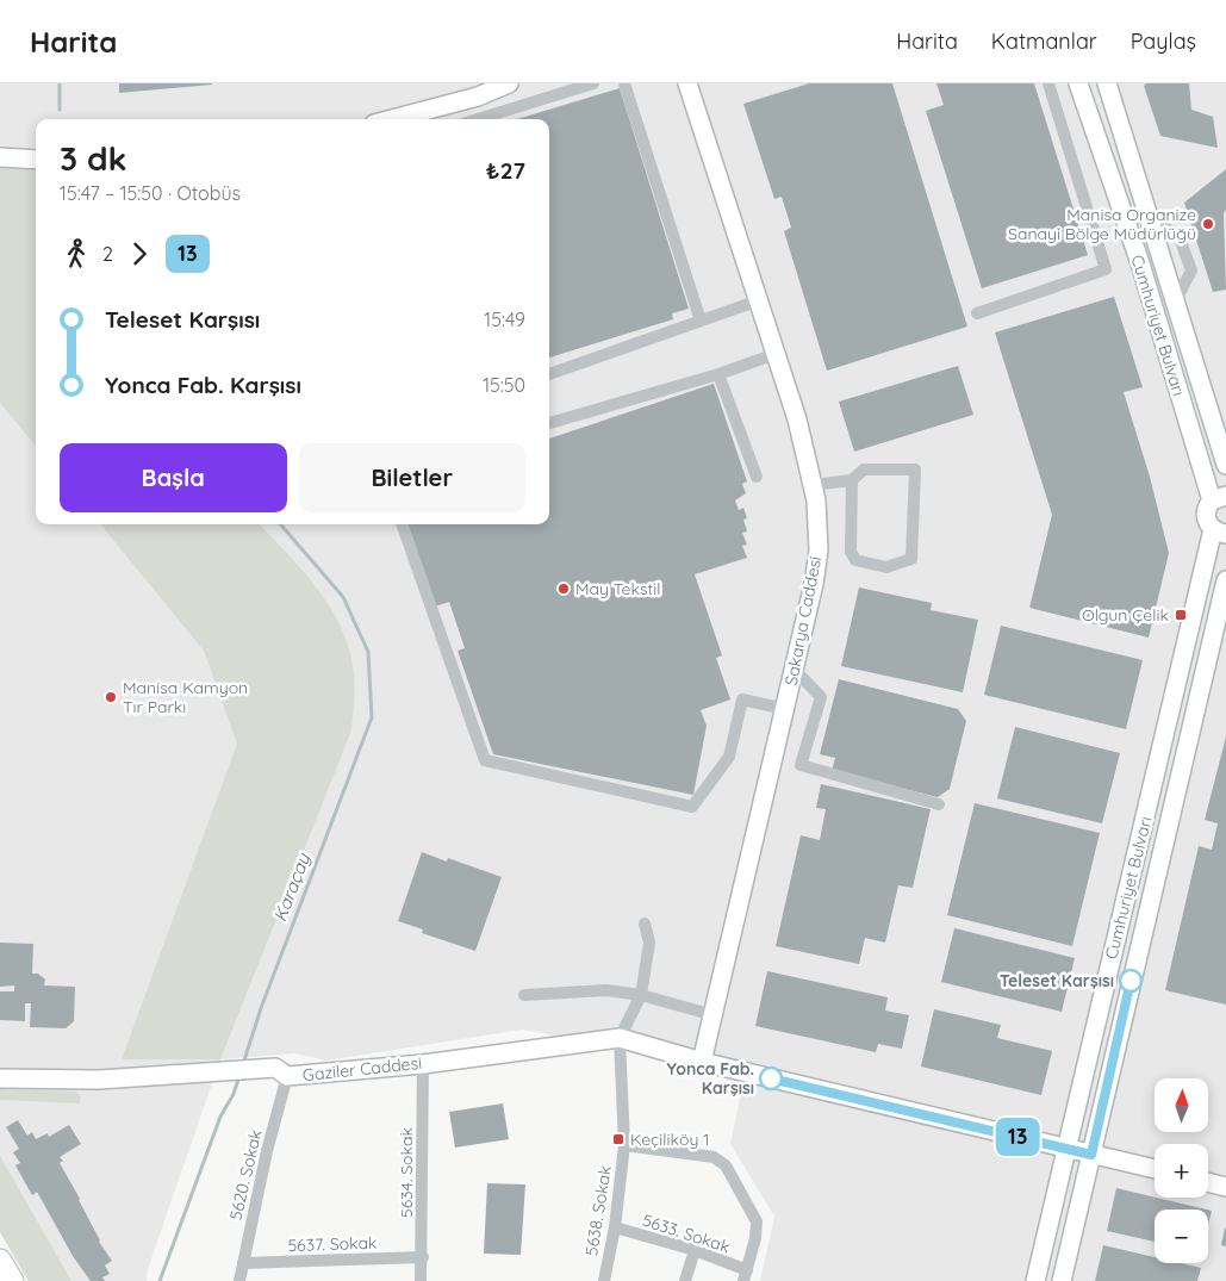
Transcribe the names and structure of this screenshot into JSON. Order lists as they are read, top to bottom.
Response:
{
  "streets": {
    "main road": ["Cumhuriyet Bulvarı", "Sakarya Caddesi", "Gaziler Caddesi"],
    "street": [
      "5634. Sokak",
      "5620. Sokak",
      "5638. Sokak",
      "5633. Sokak",
      "5637. Sokak"
    ]
  },
  "crossings": [
    ["Gaziler Caddesi", "5634. Sokak"],
    ["Gaziler Caddesi", "5620. Sokak"],
    ["Gaziler Caddesi", "5638. Sokak"],
    ["5634. Sokak", "5637. Sokak"],
    ["5620. Sokak", "5637. Sokak"],
    ["5638. Sokak", "5633. Sokak"]
  ],
  "water": ["Karaçay"],
  "places": {
    "other": [
      "Manisa Organize Sanayi Bölge Müdürlüğü",
      "May Tekstil",
      "Manisa Kamyon Tır Parkı",
      "Teleset Karşısı",
      "Yonca Fab. Karşısı"
    ],
    "transit": ["Olgun Çelik", "Keçiliköy 1"]
  },
  "lines": ["bus line 13"],
  "north": "top",
  "page": {
    "header": "Harita",
    "nav": ["Harita", "Katmanlar", "Paylaş"],
    "on_map": "13",
    "heading": ["3 dk", "15:47 – 15:50 · Otobüs", "₺27"],
    "legs": ["2", "13"],
    "list": [
      {
        "name": "Teleset Karşısı",
        "value": "15:49"
      },
      {
        "name": "Yonca Fab. Karşısı",
        "value": "15:50"
      }
    ],
    "buttons": ["Başla", "Biletler"],
    "map_buttons": ["+", "−"]
  }
}
